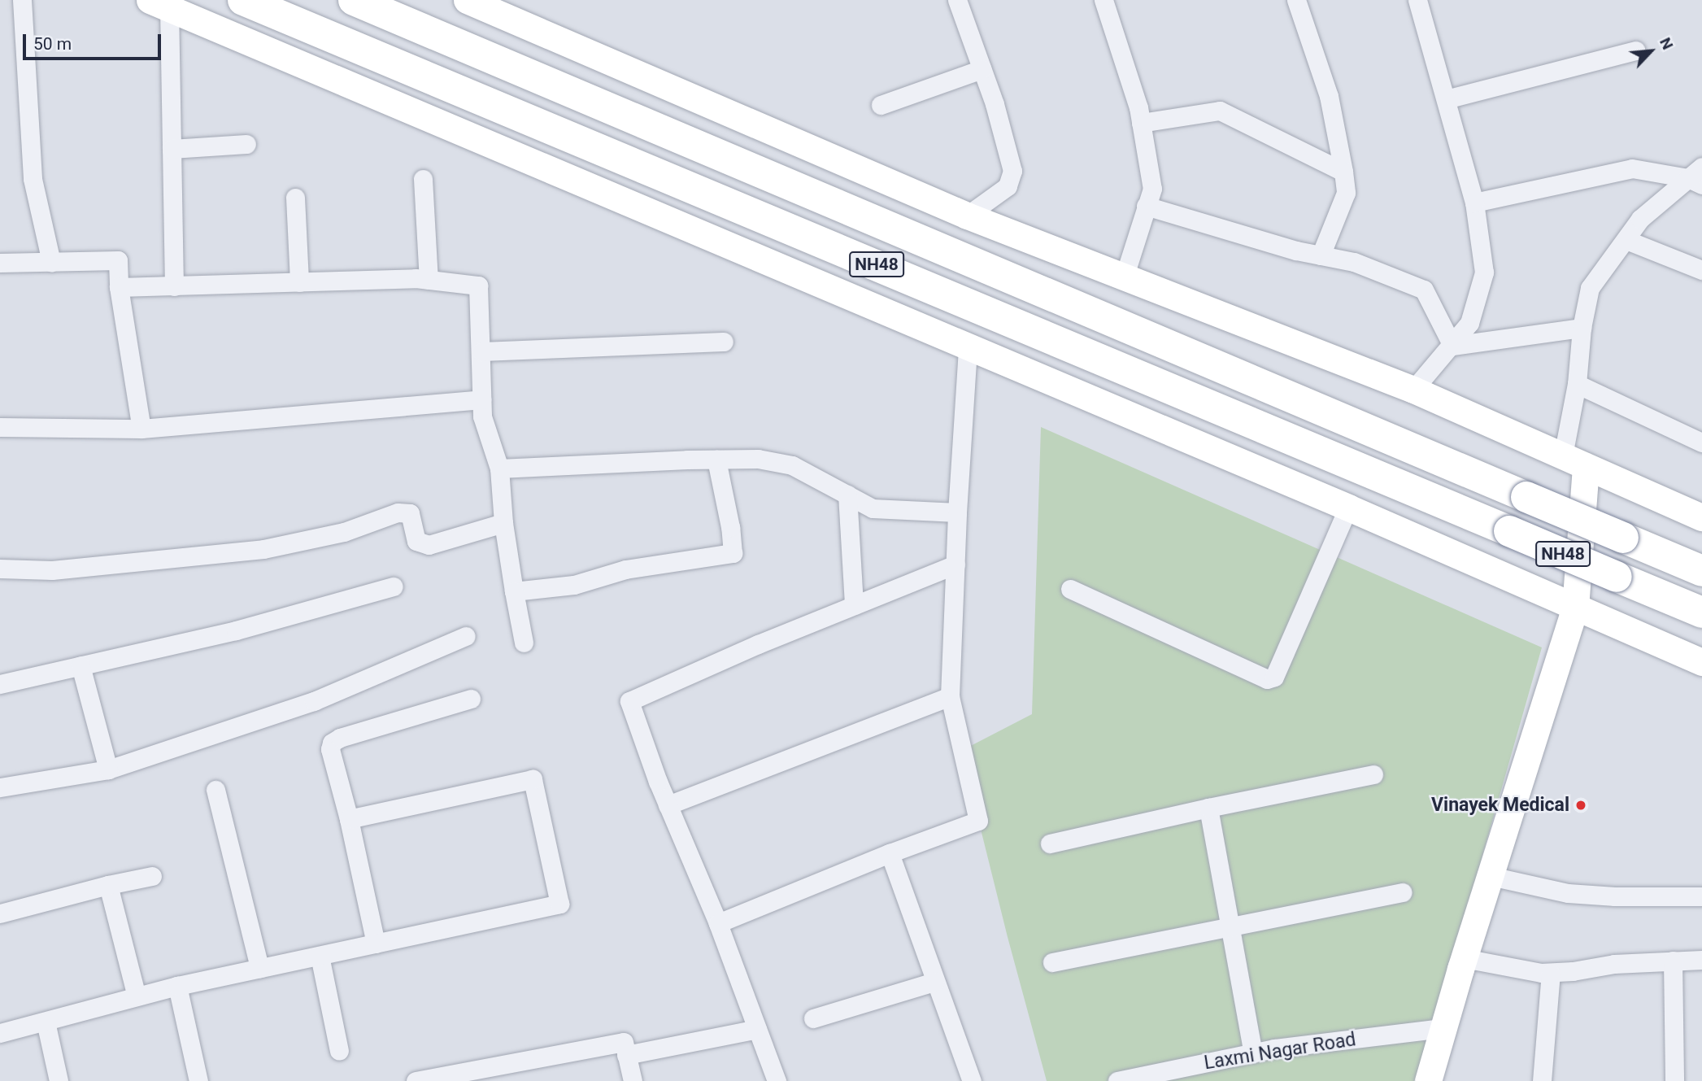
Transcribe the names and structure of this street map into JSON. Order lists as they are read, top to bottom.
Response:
{
  "streets": {
    "highway": ["NH48"],
    "street": ["Laxmi Nagar Road"]
  },
  "places": ["Vinayek Medical"],
  "scale_bar": "50 m",
  "north": "top right"
}
